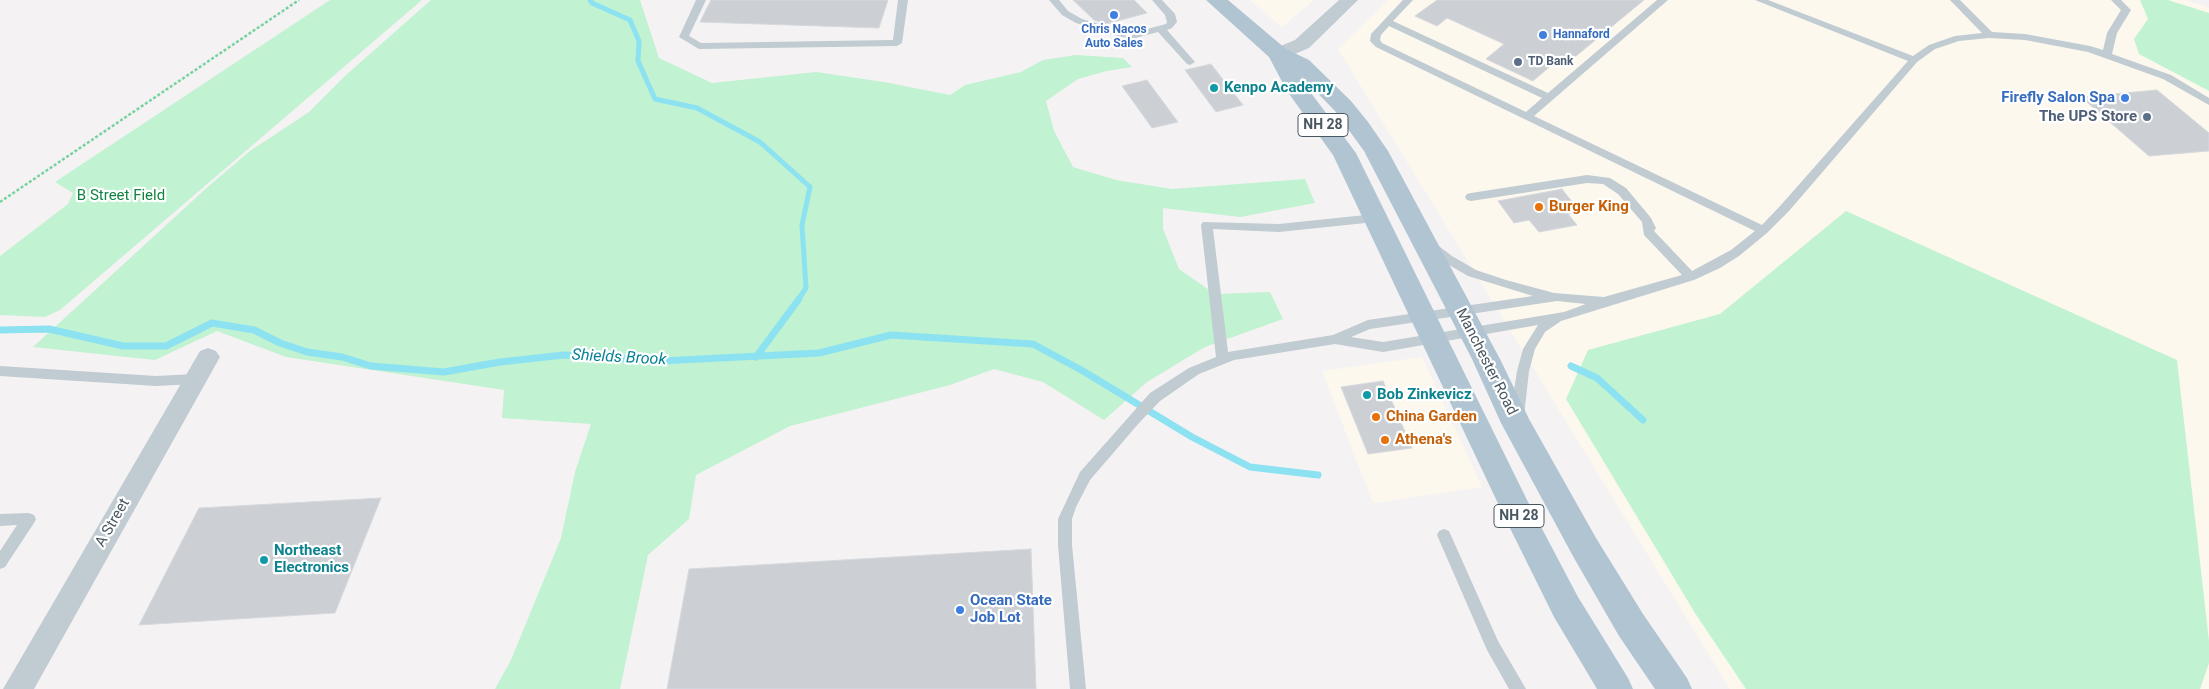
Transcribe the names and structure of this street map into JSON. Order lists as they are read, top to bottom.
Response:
{
  "streets": {
    "main road": ["NH 28", "Manchester Road"],
    "street": ["A Street"]
  },
  "water": ["Shields Brook"],
  "parks": ["B Street Field"],
  "places": [
    "Chris Nacos Auto Sales",
    "Hannaford",
    "TD Bank",
    "Kenpo Academy",
    "Firefly Salon Spa",
    "The UPS Store",
    "Burger King",
    "Bob Zinkevicz",
    "China Garden",
    "Athena's",
    "Northeast Electronics",
    "Ocean State Job Lot"
  ]
}
